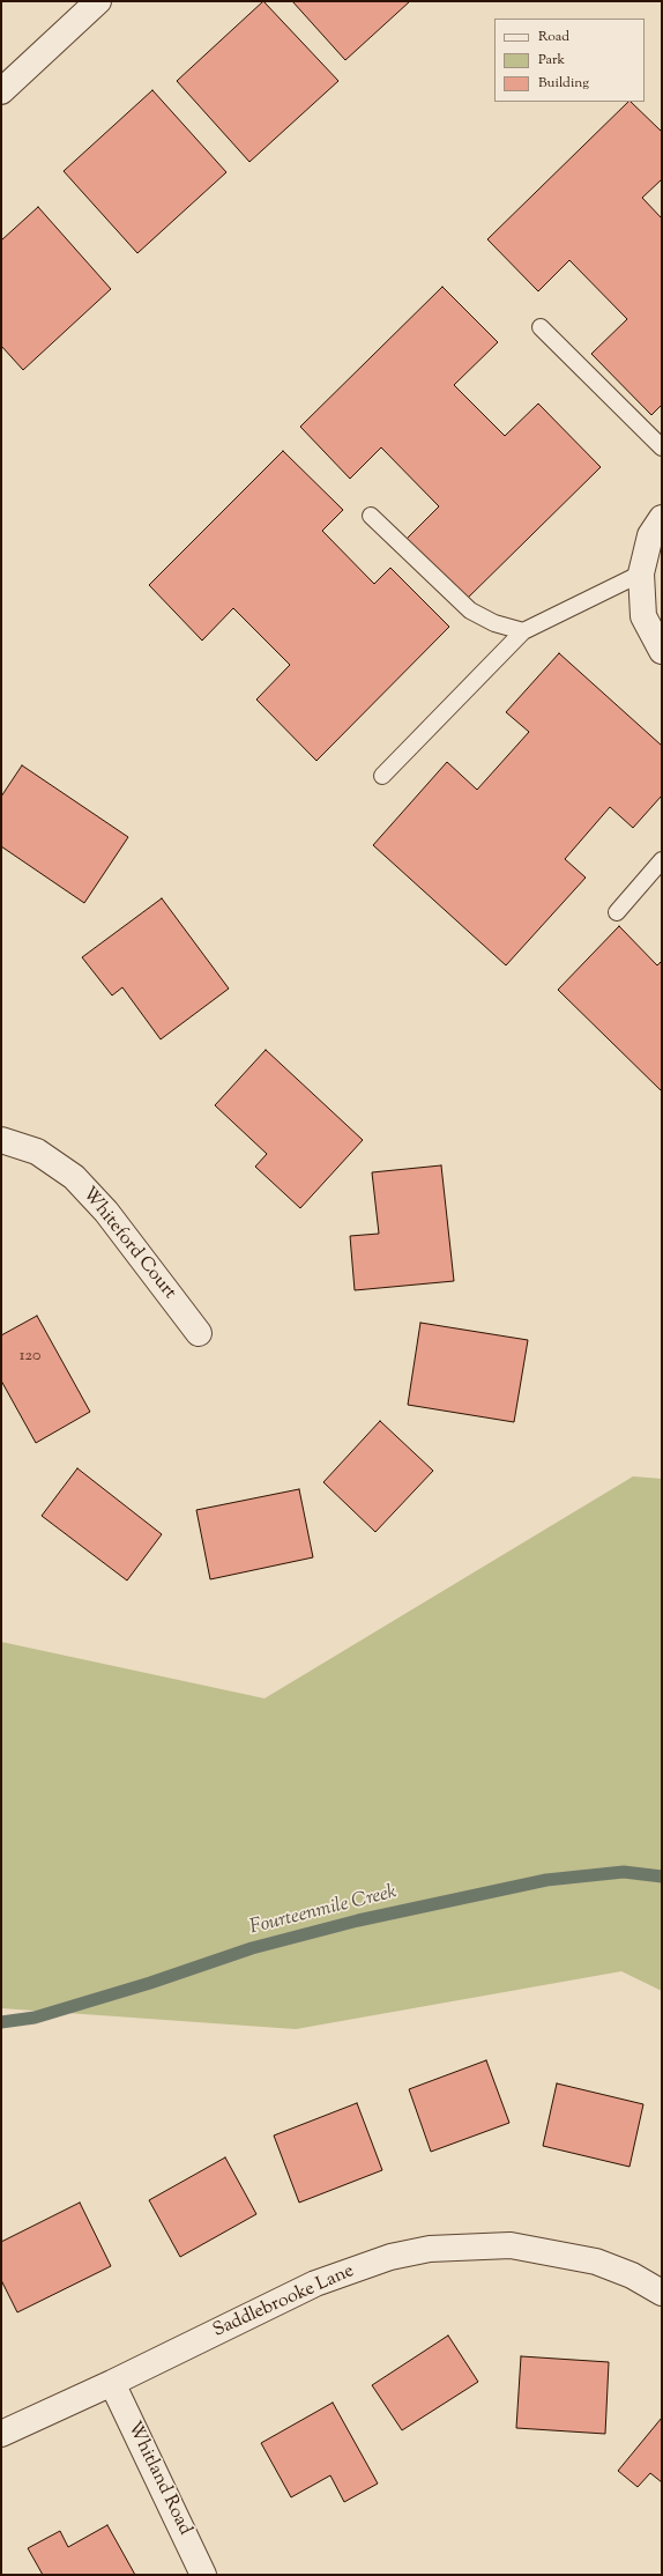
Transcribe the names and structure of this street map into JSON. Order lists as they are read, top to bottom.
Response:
{
  "streets": {
    "street": ["Whiteford Court", "Saddlebrooke Lane", "Whitland Road"]
  },
  "crossings": [
    ["Saddlebrooke Lane", "Whitland Road"]
  ],
  "water": ["Fourteenmile Creek"],
  "house_numbers": ["120"],
  "legend": ["Road", "Park", "Building"]
}
